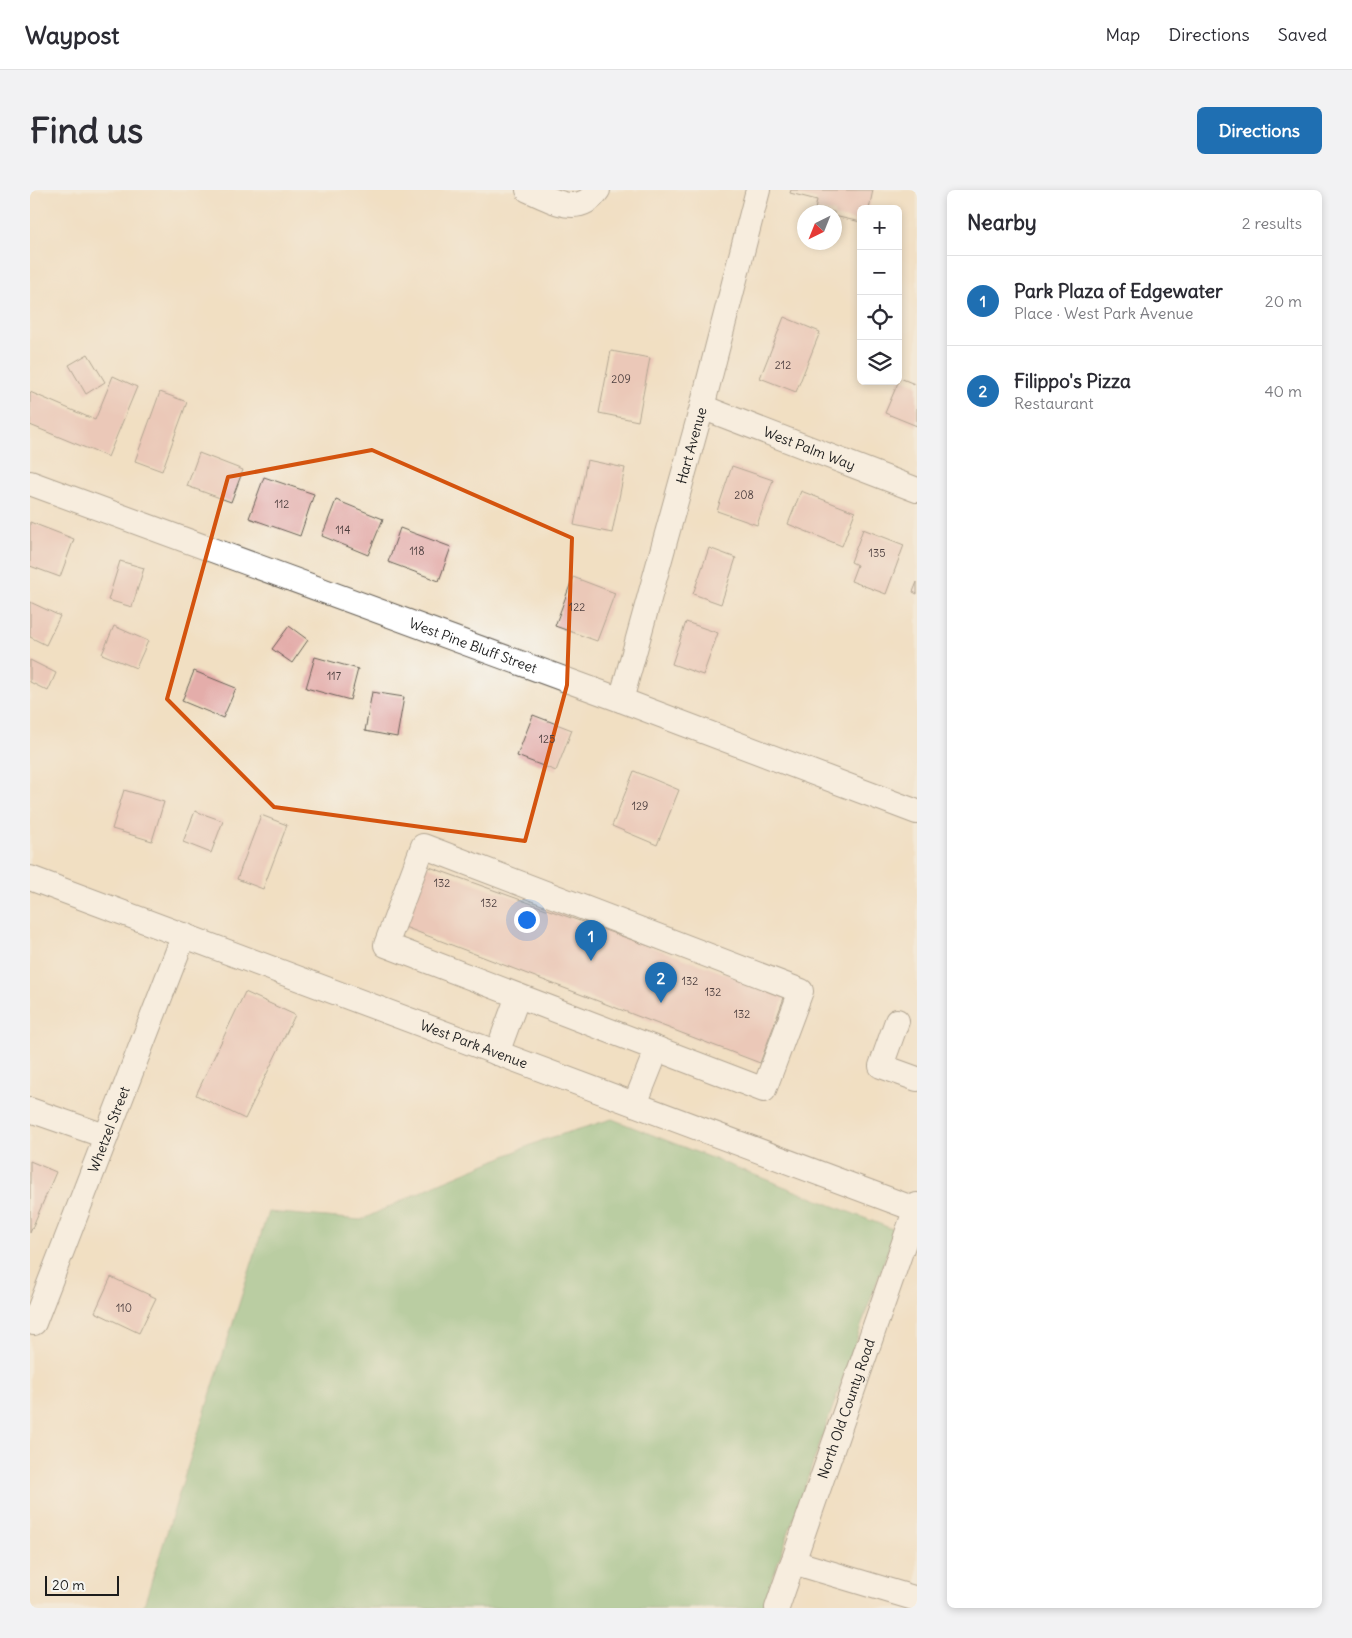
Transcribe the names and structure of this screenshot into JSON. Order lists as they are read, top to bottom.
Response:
{
  "streets": {
    "street": [
      "Hart Avenue",
      "West Palm Way",
      "West Pine Bluff Street",
      "West Park Avenue",
      "Whetzel Street",
      "North Old County Road"
    ]
  },
  "crossings": [
    ["Hart Avenue", "West Palm Way"],
    ["Hart Avenue", "West Pine Bluff Street"],
    ["West Park Avenue", "Whetzel Street"],
    ["West Park Avenue", "North Old County Road"]
  ],
  "house_numbers": [
    "212",
    "209",
    "208",
    "112",
    "114",
    "118",
    "135",
    "122",
    "117",
    "125",
    "129",
    "132",
    "132",
    "132",
    "132",
    "132",
    "110"
  ],
  "scale_bar": "20 m",
  "north": "bottom left",
  "page": {
    "header": "Waypost",
    "nav": ["Map", "Directions", "Saved"],
    "buttons": "Directions",
    "title": "Find us",
    "heading": ["Nearby", "2 results"],
    "map_buttons": ["+", "−"],
    "list": [
      {
        "mark": "1",
        "name": "Park Plaza of Edgewater",
        "note": "Place · West Park Avenue",
        "value": "20 m"
      },
      {
        "mark": "2",
        "name": "Filippo's Pizza",
        "note": "Restaurant",
        "value": "40 m"
      }
    ],
    "pins": ["1", "2"],
    "scale": "20 m"
  }
}
